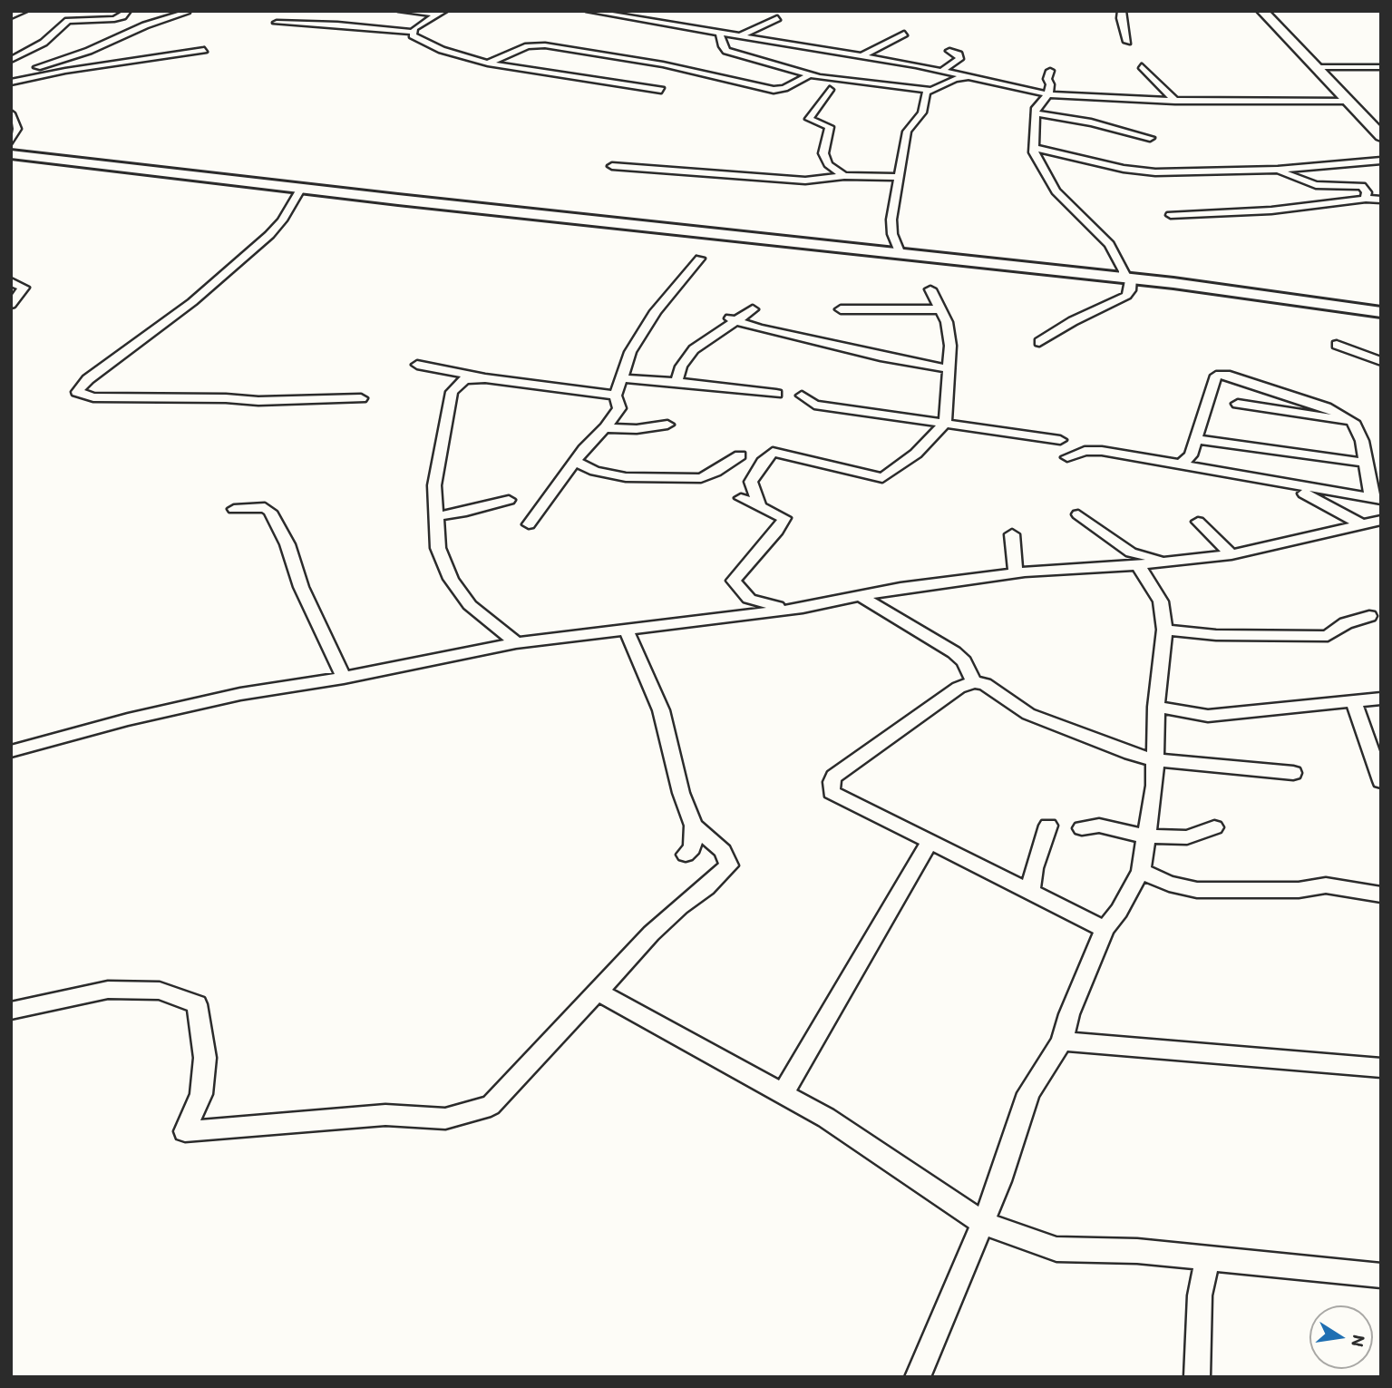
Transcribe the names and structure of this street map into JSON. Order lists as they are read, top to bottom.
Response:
{
  "north": "right"
}
